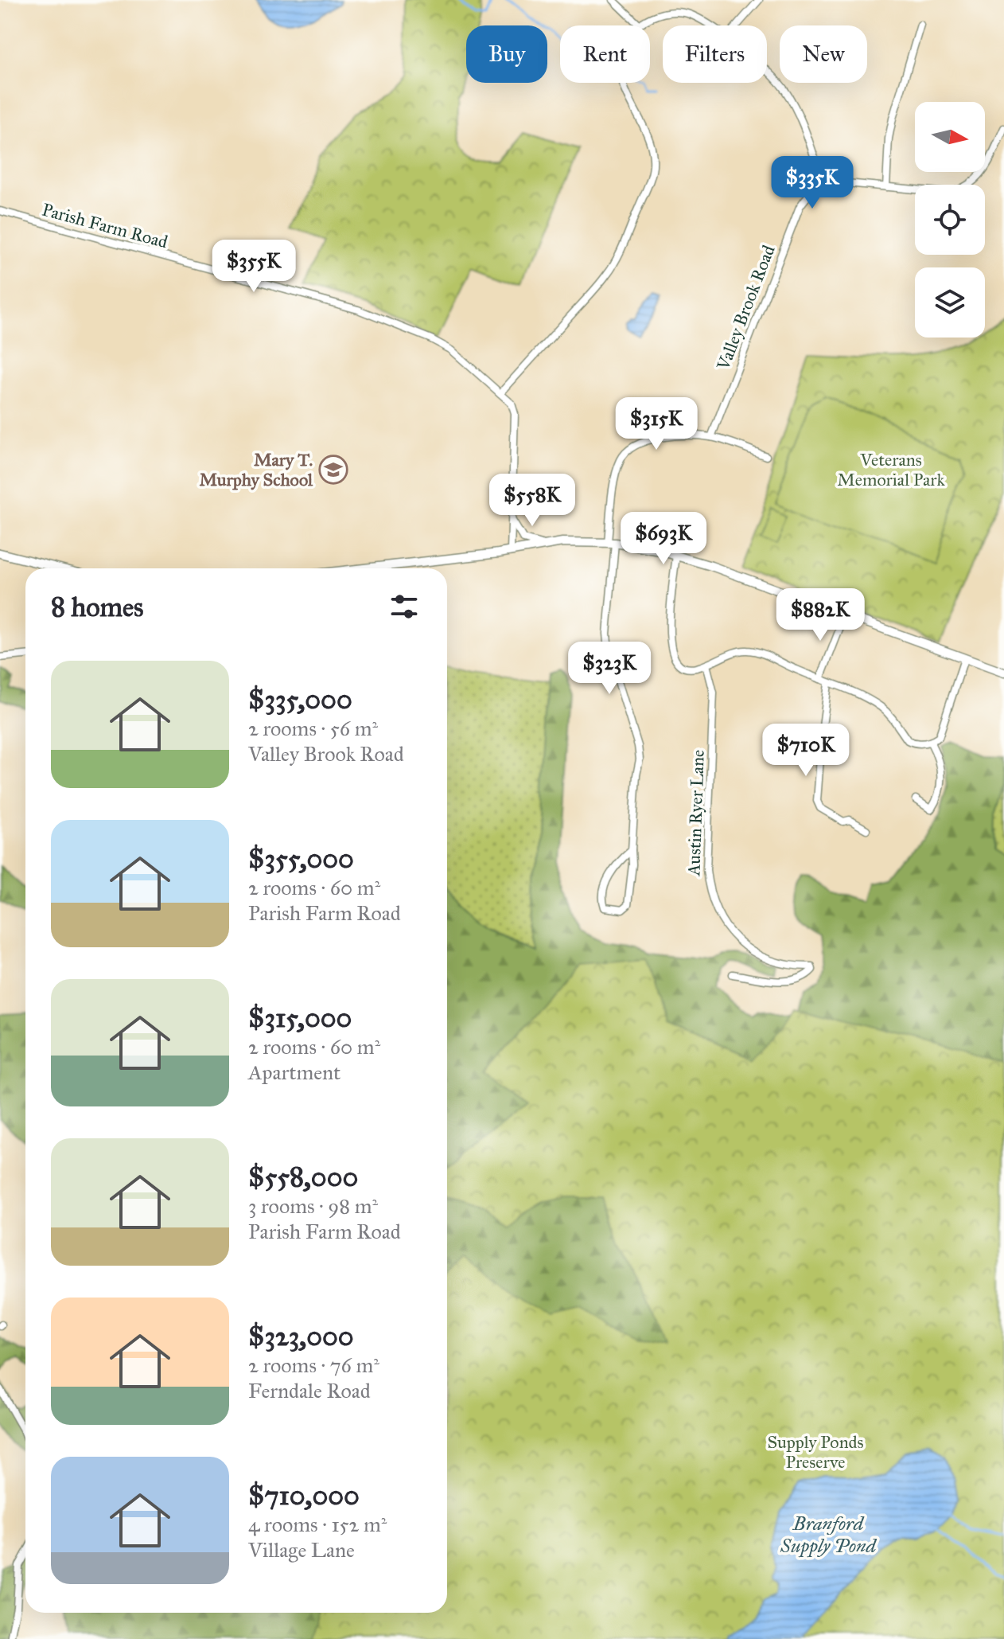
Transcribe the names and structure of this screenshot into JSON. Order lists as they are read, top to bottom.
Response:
{
  "streets": {
    "street": ["Parish Farm Road", "Valley Brook Road", "Austin Ryer Lane"]
  },
  "water": ["Branford Supply Pond"],
  "parks": ["Veterans Memorial Park", "Supply Ponds Preserve"],
  "places": {
    "school or university": ["Mary T. Murphy School"]
  },
  "north": "right",
  "page": {
    "chip": [
      "Buy",
      "Rent",
      "Filters",
      "New"
    ],
    "price": [
      "$335K",
      "$355K",
      "$315K",
      "$558K",
      "$693K",
      "$882K",
      "$323K",
      "$710K"
    ],
    "heading": "8 homes",
    "list": [
      {
        "name": "$335,000",
        "note": "2 rooms · 56 m² · Valley Brook Road"
      },
      {
        "name": "$355,000",
        "note": "2 rooms · 60 m² · Parish Farm Road"
      },
      {
        "name": "$315,000",
        "note": "2 rooms · 60 m² · Apartment"
      },
      {
        "name": "$558,000",
        "note": "3 rooms · 98 m² · Parish Farm Road"
      },
      {
        "name": "$323,000",
        "note": "2 rooms · 76 m² · Ferndale Road"
      },
      {
        "name": "$710,000",
        "note": "4 rooms · 152 m² · Village Lane"
      }
    ]
  }
}
